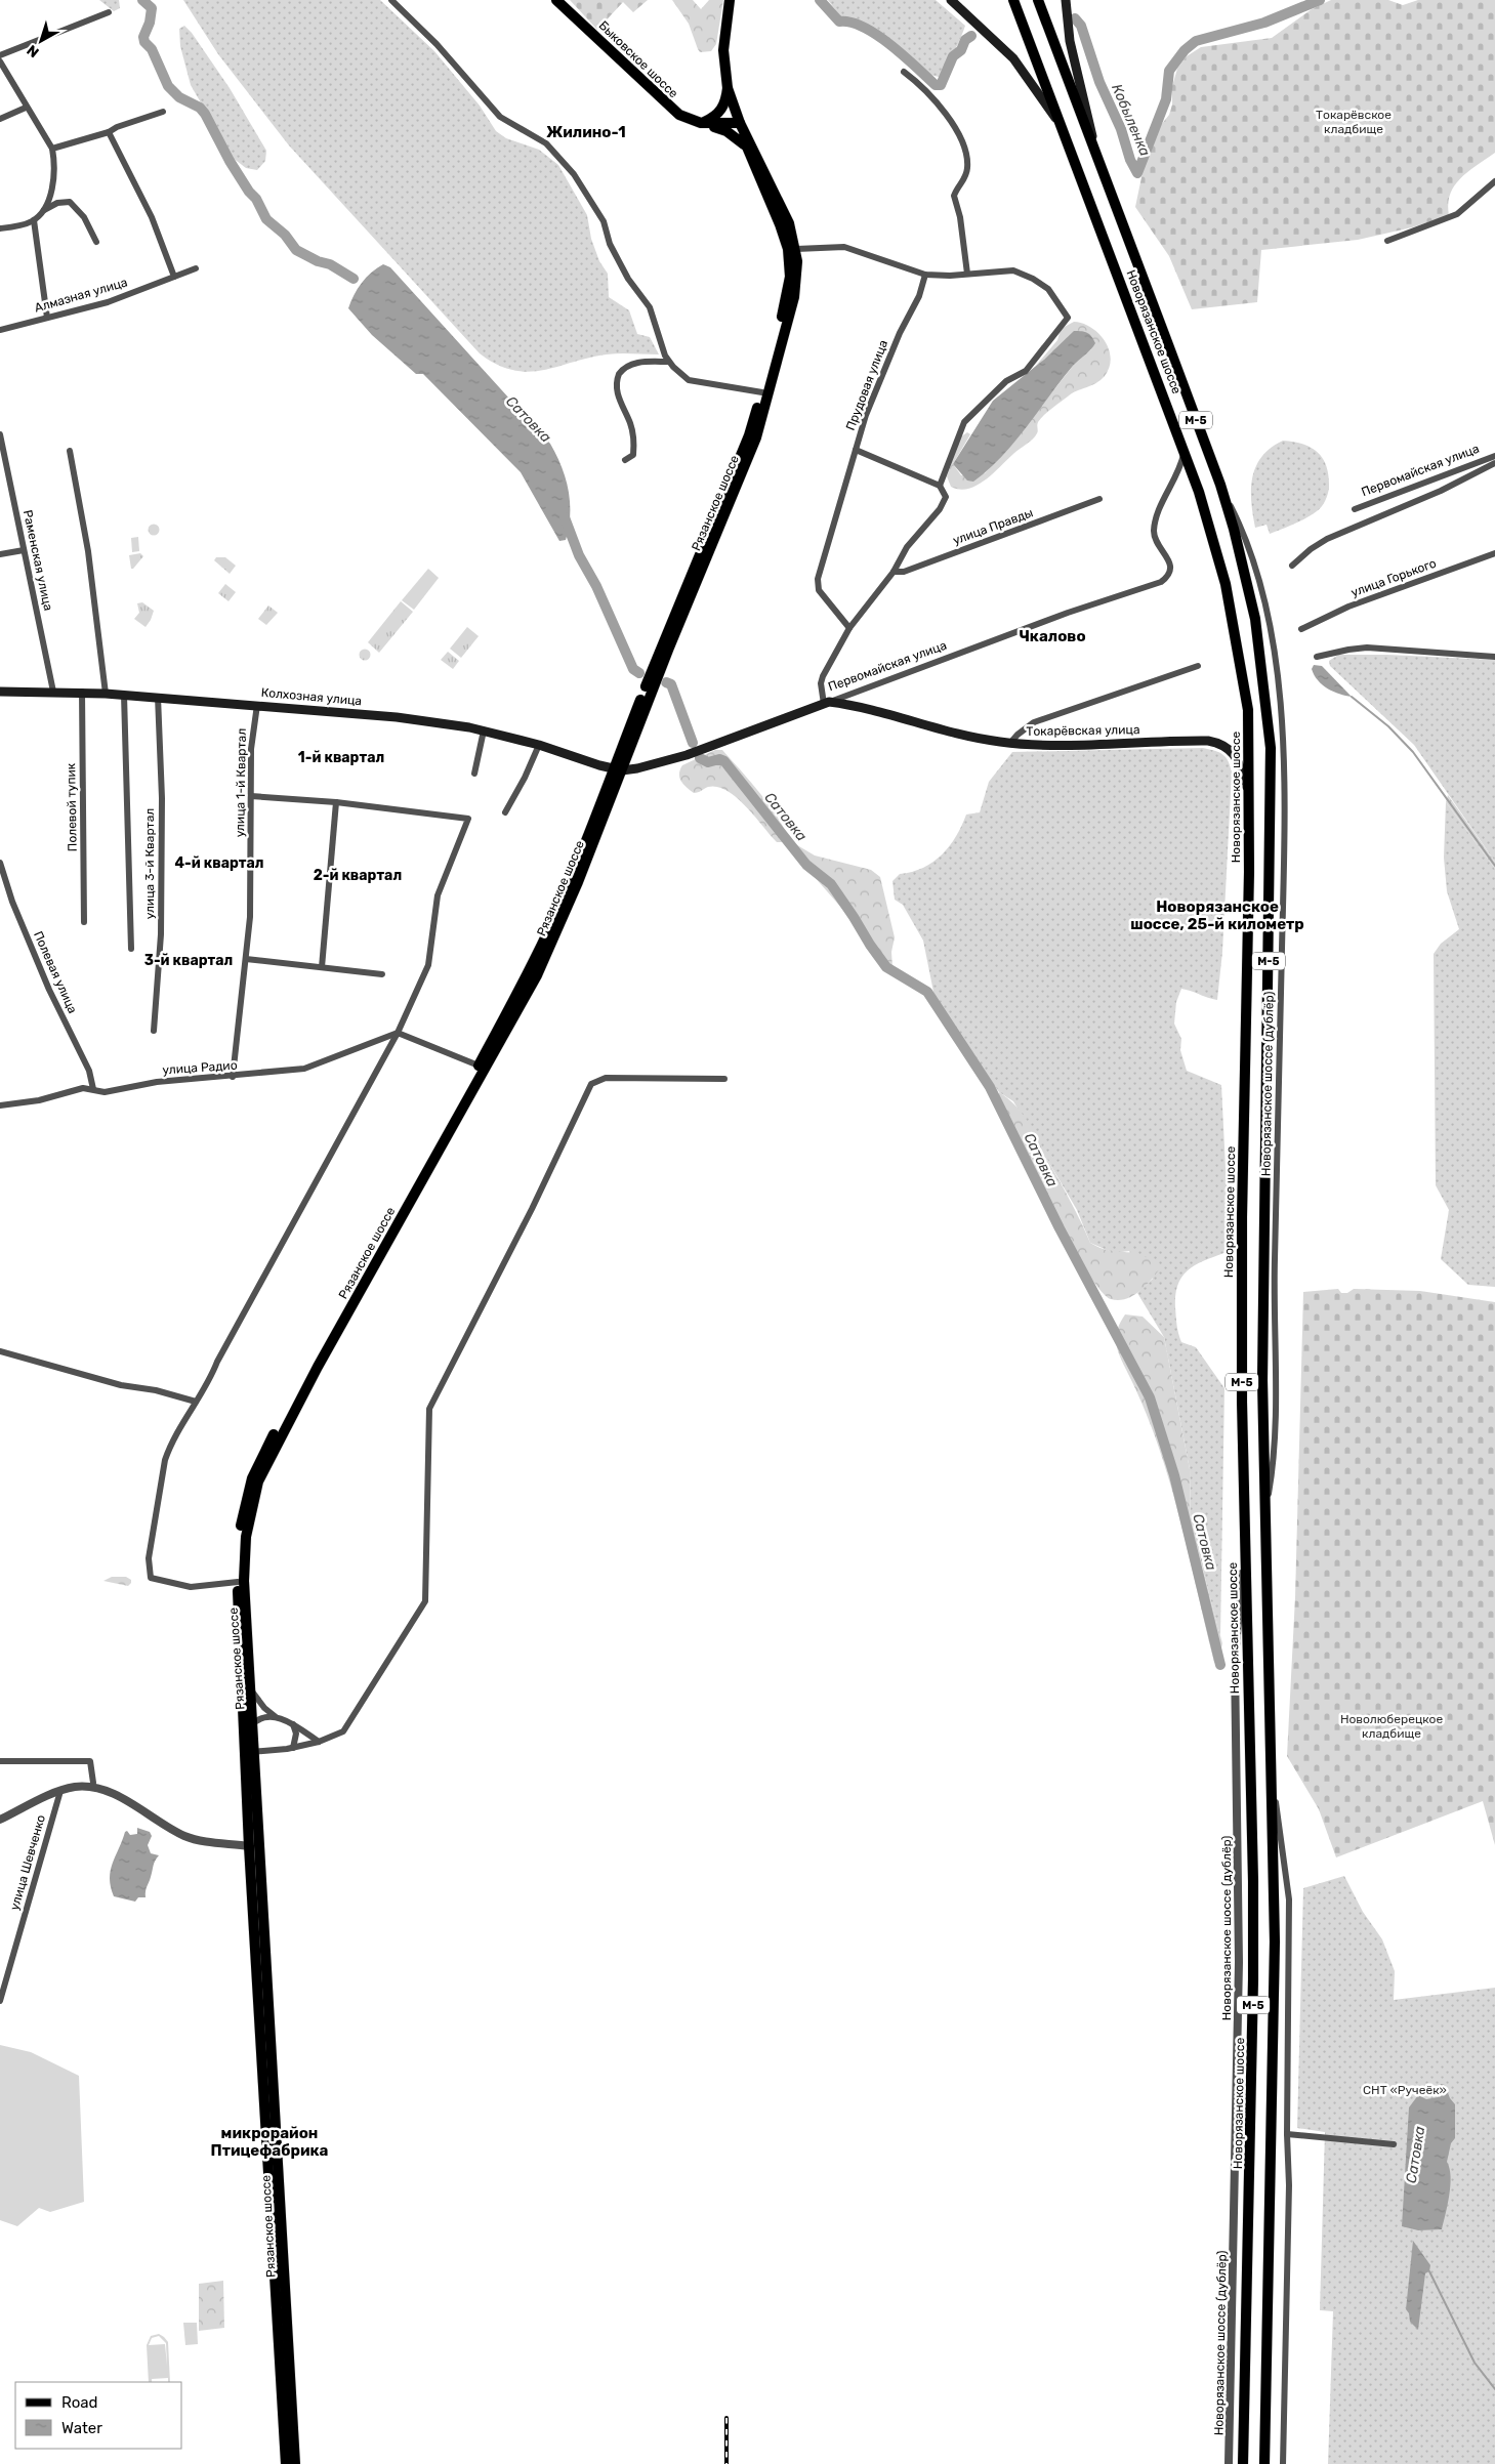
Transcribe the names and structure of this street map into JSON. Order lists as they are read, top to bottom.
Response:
{
  "streets": {
    "main road": [
      "Быковское шоссе",
      "Новорязанское шоссе",
      "М-5",
      "Первомайская улица",
      "Рязанское шоссе",
      "Колхозная улица",
      "Токарёвская улица"
    ],
    "street": [
      "Алмазная улица",
      "Прудовая улица",
      "улица Правды",
      "Раменская улица",
      "улица Горького",
      "улица 1-й Квартал",
      "Полевой тупик",
      "улица 3-й Квартал",
      "Полевая улица",
      "улица Радио",
      "Новорязанское шоссе (дублёр)",
      "улица Шевченко"
    ]
  },
  "crossings": [
    ["Быковское шоссе", "Рязанское шоссе"],
    ["Новорязанское шоссе", "Первомайская улица"],
    ["Новорязанское шоссе", "Токарёвская улица"],
    ["Новорязанское шоссе", "Новорязанское шоссе (дублёр)"],
    ["Первомайская улица", "Рязанское шоссе"],
    ["Первомайская улица", "Колхозная улица"],
    ["Первомайская улица", "Токарёвская улица"],
    ["Рязанское шоссе", "Колхозная улица"],
    ["Раменская улица", "Колхозная улица"],
    ["Колхозная улица", "улица 1-й Квартал"],
    ["Колхозная улица", "Полевой тупик"],
    ["Колхозная улица", "улица 3-й Квартал"],
    ["улица 1-й Квартал", "улица Радио"],
    ["Полевая улица", "улица Радио"]
  ],
  "districts": [
    "Жилино-1",
    "Чкалово",
    "1-й квартал",
    "4-й квартал",
    "2-й квартал",
    "Новорязанское шоссе, 25-й километр",
    "3-й квартал",
    "микрорайон Птицефабрика"
  ],
  "water": ["Кобыленка", "Сатовка"],
  "parks": ["Токарёвское кладбище", "Новолюберецкое кладбище", "СНТ «Ручеёк»"],
  "legend": ["Road", "Water"],
  "north": "bottom left"
}
